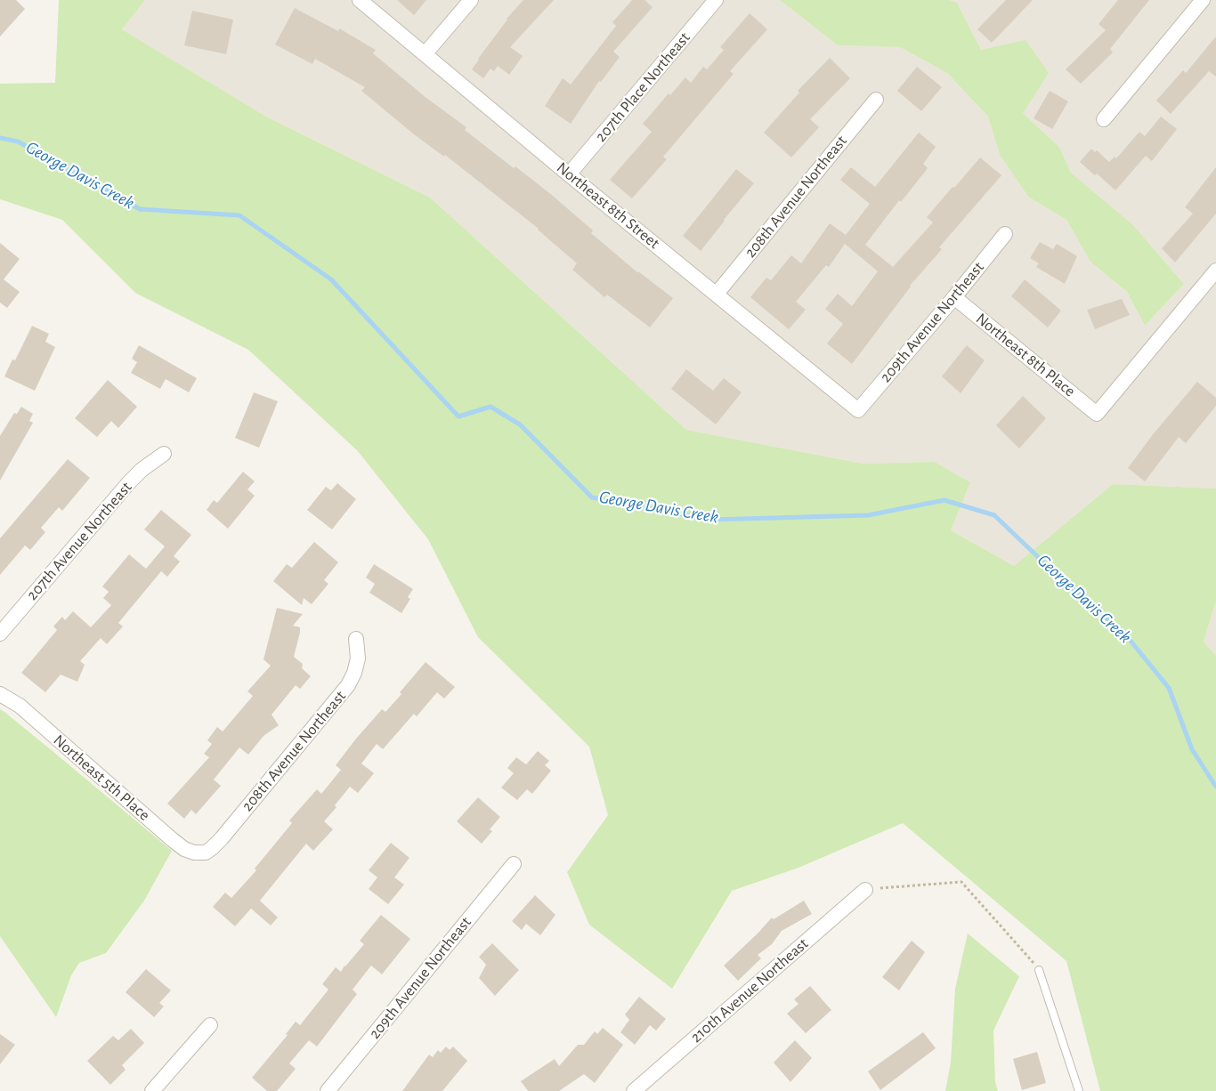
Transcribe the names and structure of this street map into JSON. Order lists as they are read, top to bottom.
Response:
{
  "streets": {
    "street": [
      "207th Place Northeast",
      "208th Avenue Northeast",
      "Northeast 8th Street",
      "209th Avenue Northeast",
      "Northeast 8th Place",
      "207th Avenue Northeast",
      "Northeast 5th Place",
      "210th Avenue Northeast"
    ]
  },
  "crossings": [
    ["207th Place Northeast", "Northeast 8th Street"],
    ["208th Avenue Northeast", "Northeast 8th Street"],
    ["208th Avenue Northeast", "Northeast 5th Place"],
    ["Northeast 8th Street", "209th Avenue Northeast"],
    ["209th Avenue Northeast", "Northeast 8th Place"]
  ],
  "water": ["George Davis Creek"]
}
